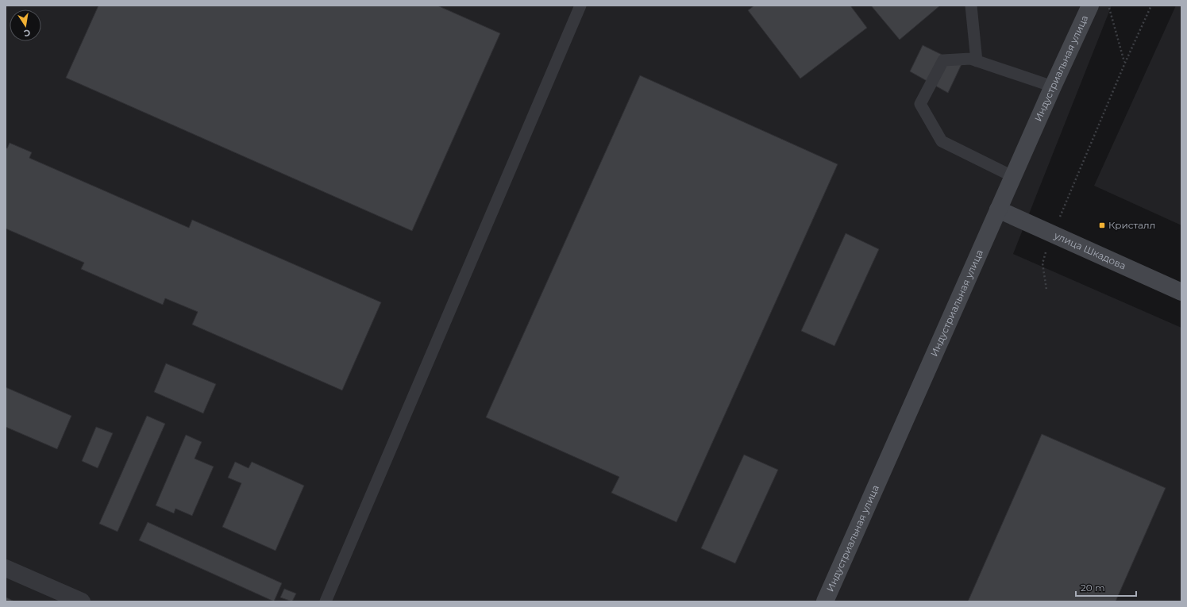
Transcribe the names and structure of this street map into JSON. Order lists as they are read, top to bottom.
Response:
{
  "streets": {
    "main road": ["Индустриальная улица", "улица Шкадова"]
  },
  "crossings": [
    ["Индустриальная улица", "улица Шкадова"]
  ],
  "places": {
    "transit": ["Кристалл"]
  },
  "scale_bar": "20 m",
  "north": "bottom"
}
